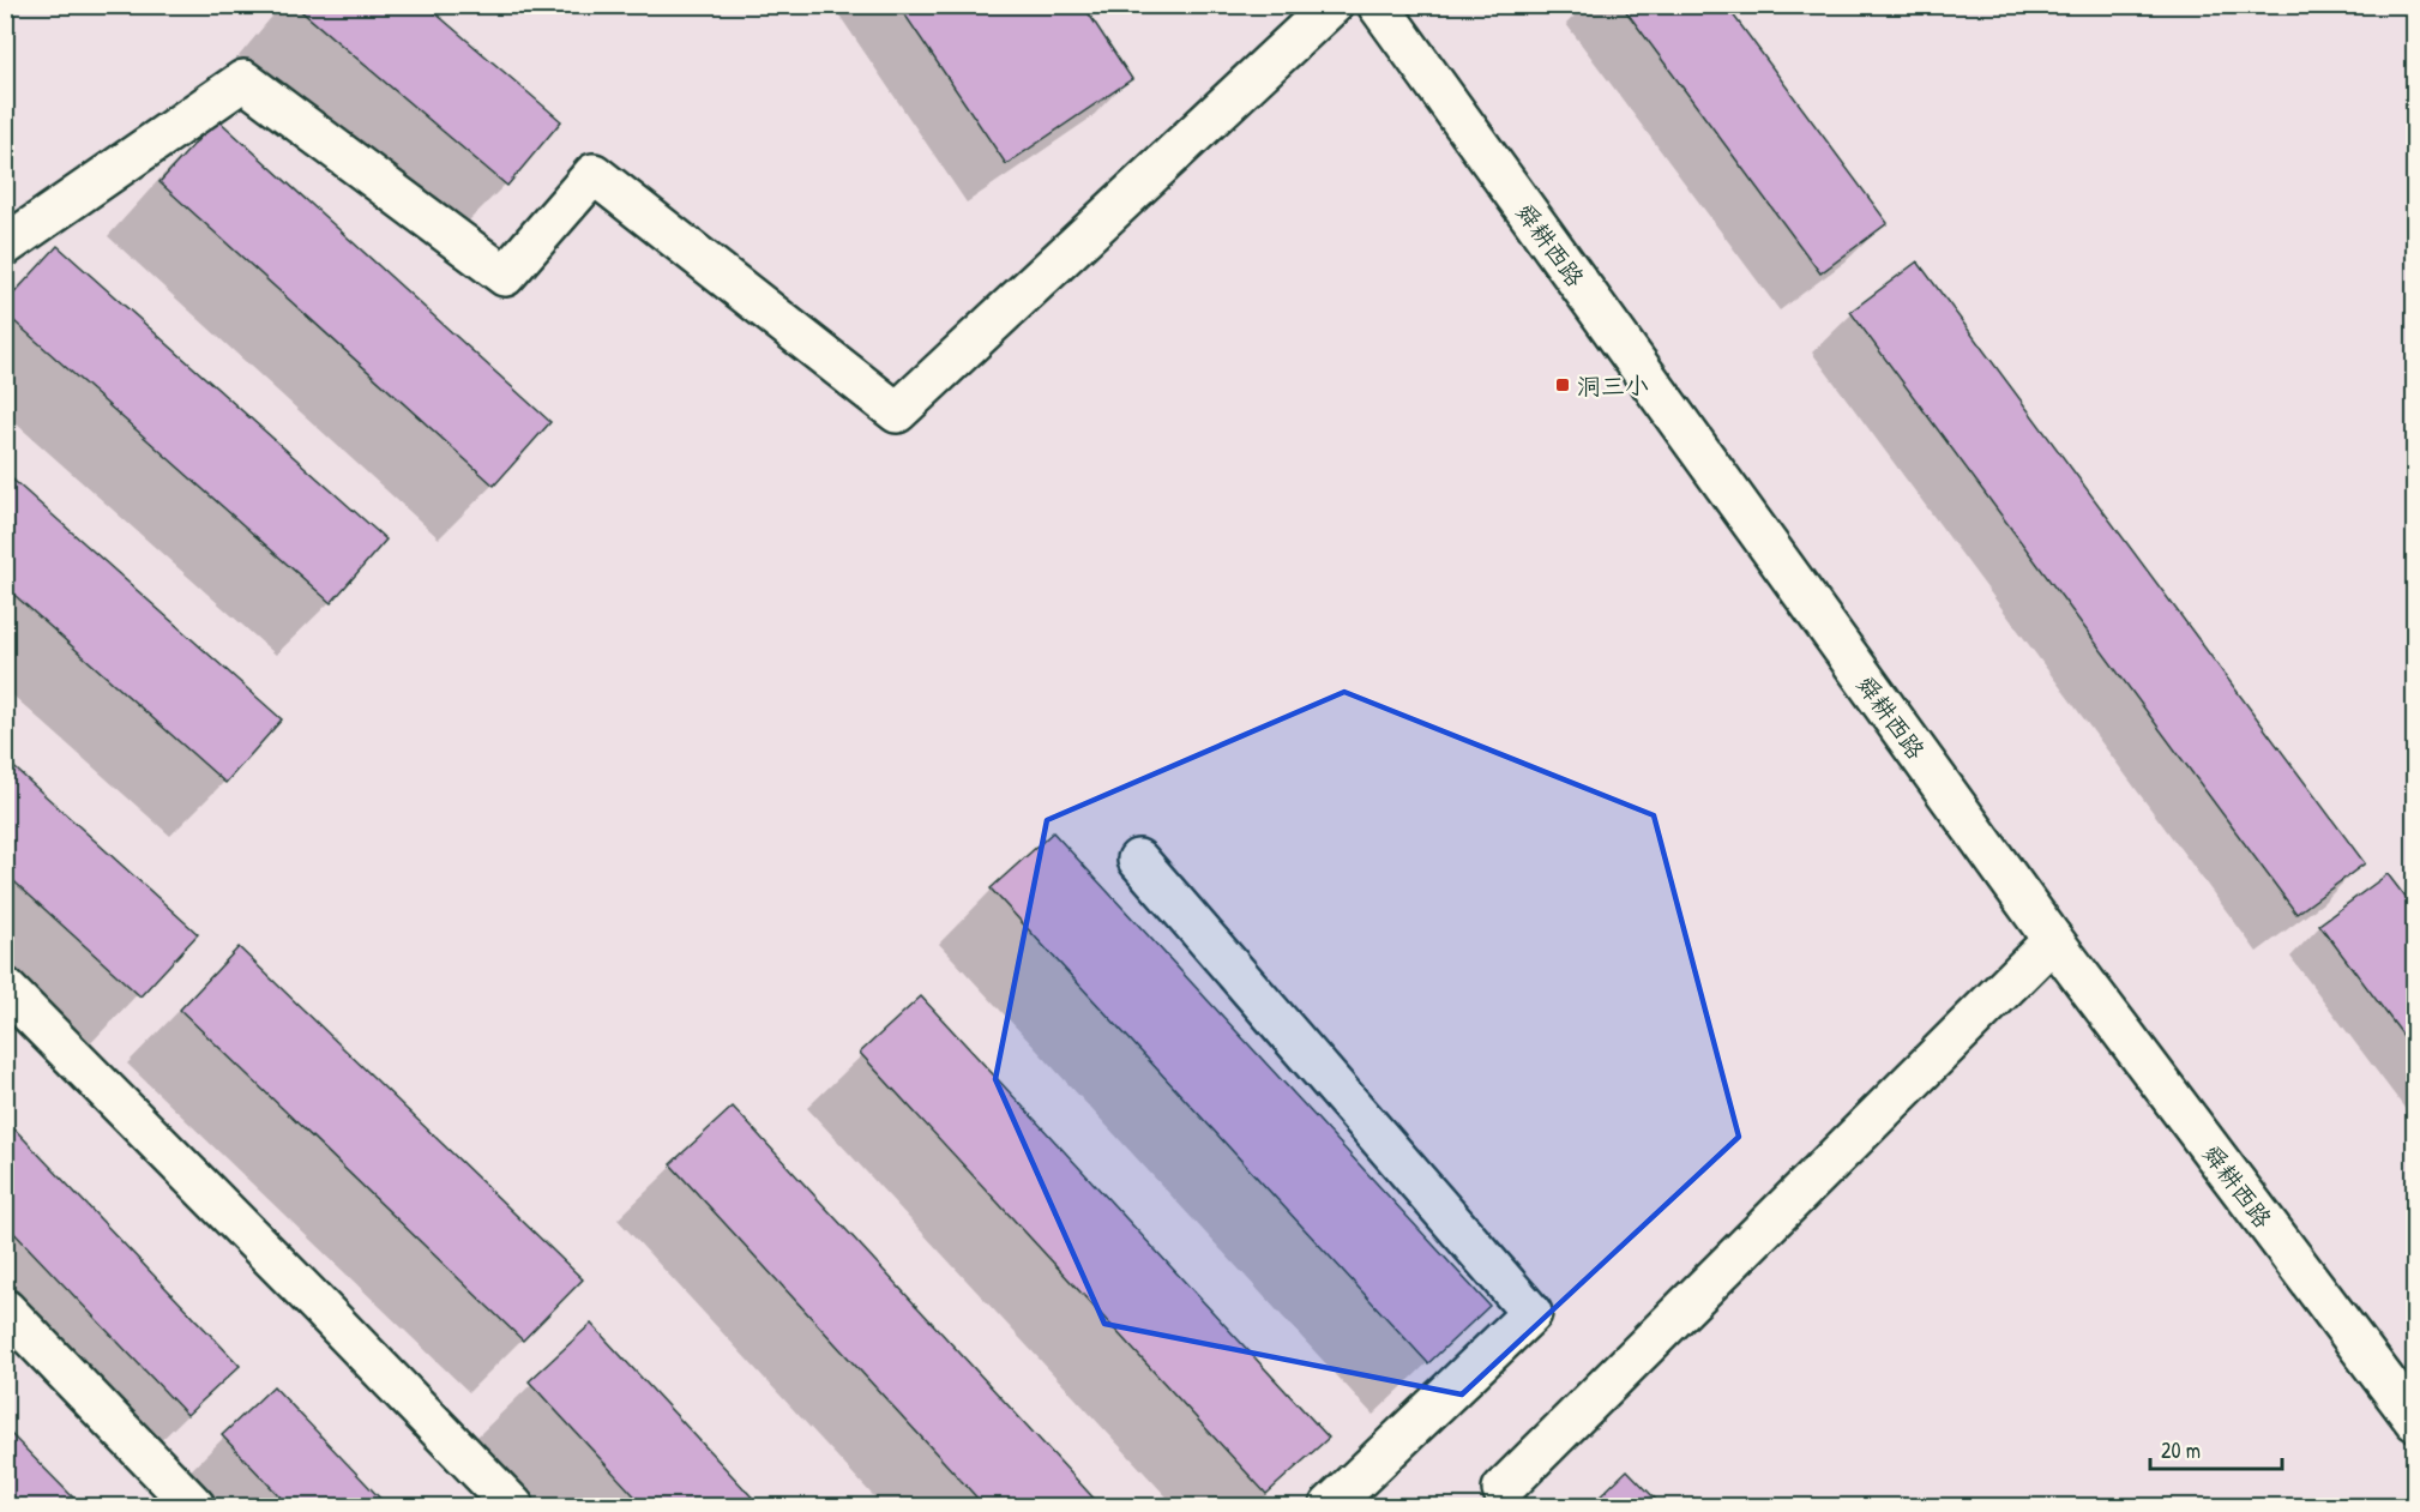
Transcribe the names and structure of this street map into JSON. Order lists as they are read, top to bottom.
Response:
{
  "streets": {
    "street": ["舜耕西路"]
  },
  "places": {
    "transit": ["洞三小"]
  },
  "scale_bar": "20 m"
}
